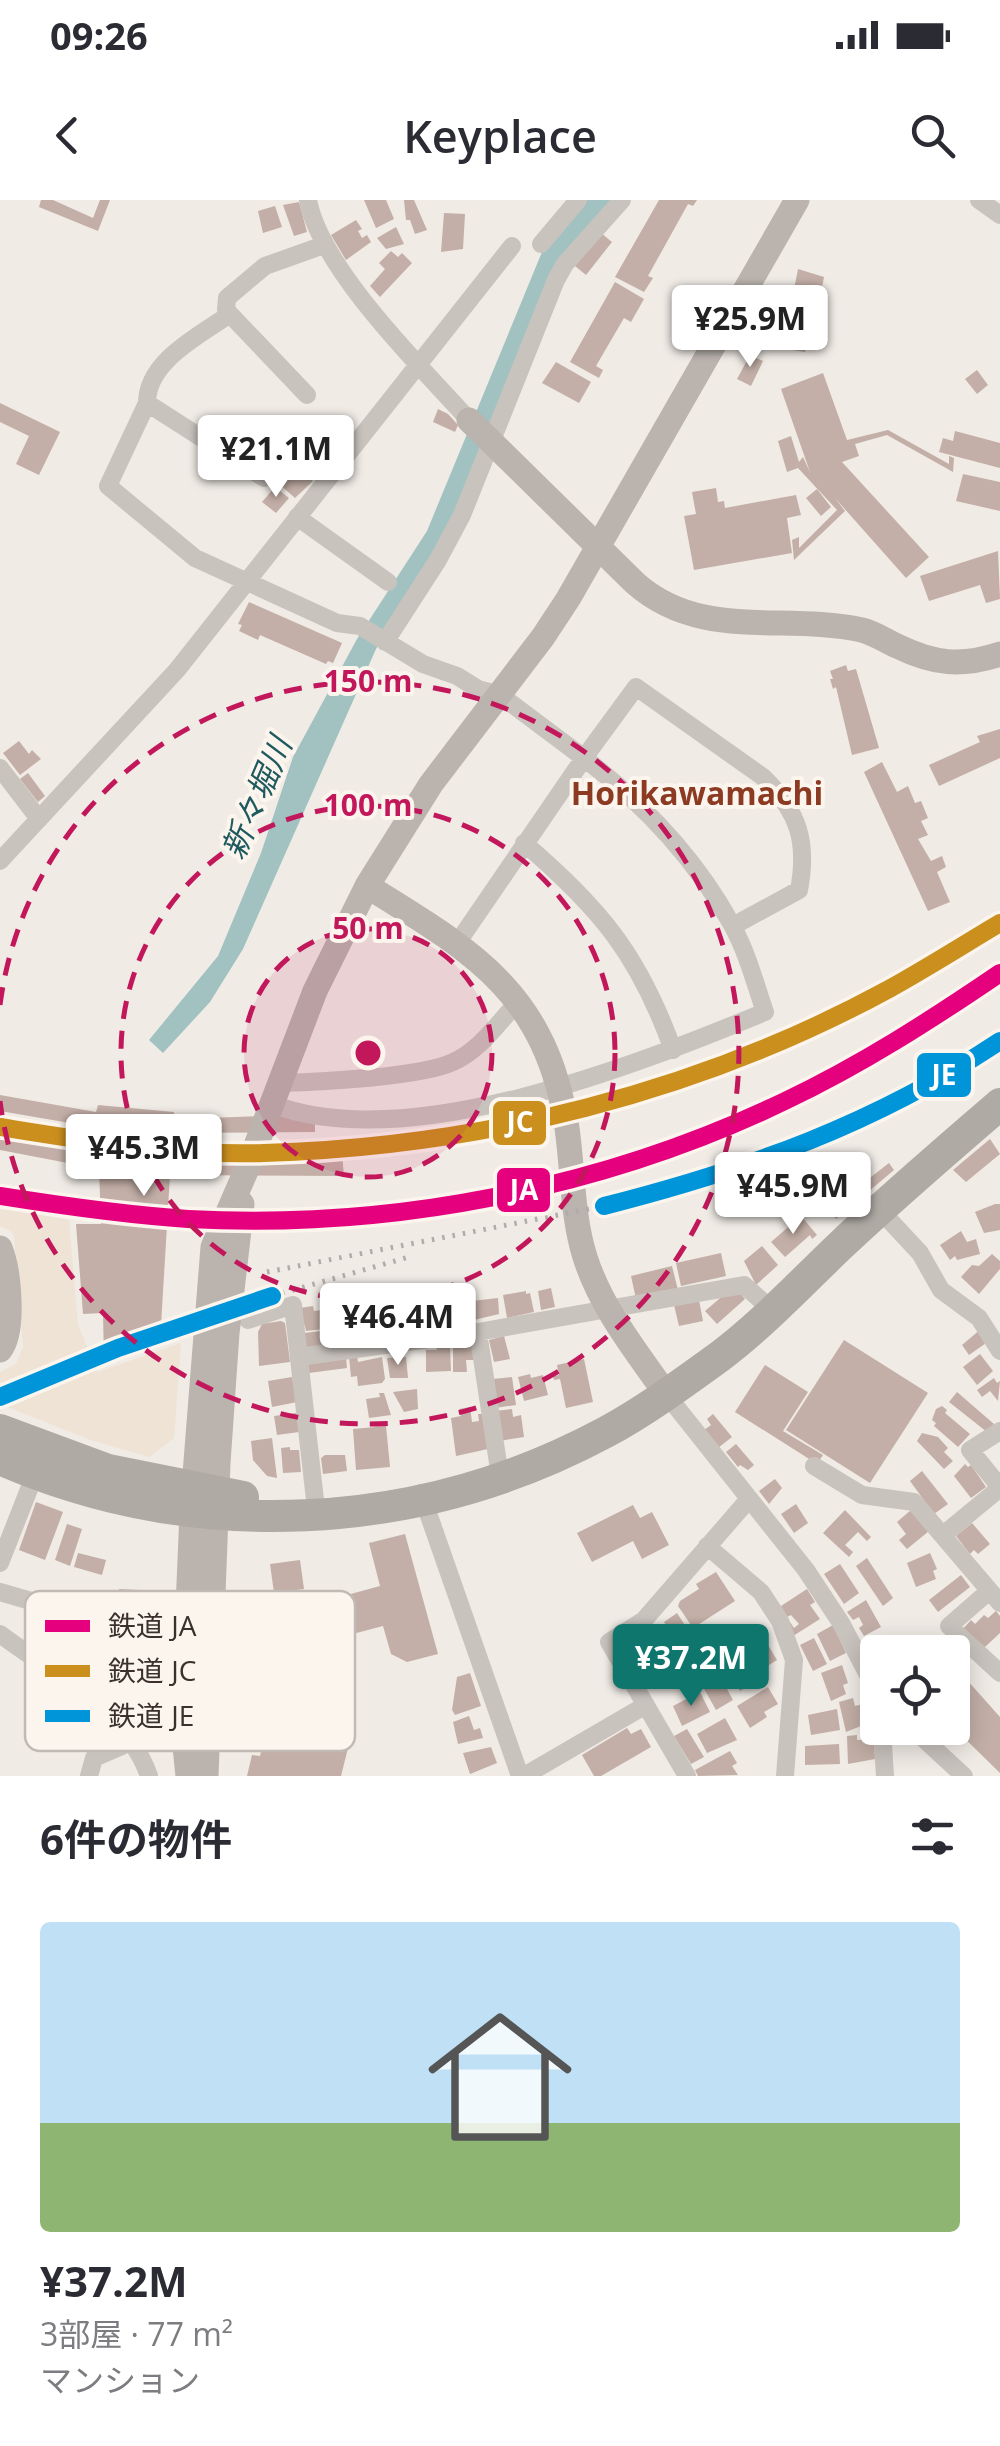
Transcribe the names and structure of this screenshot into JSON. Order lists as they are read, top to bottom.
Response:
{
  "districts": ["Horikawamachi"],
  "water": ["新々堀川"],
  "lines": ["rail line JC", "rail line JA", "rail line JE"],
  "legend": ["鉄道 JA", "鉄道 JC", "鉄道 JE"],
  "page": {
    "status": "09:26",
    "header": "Keyplace",
    "price": [
      "¥25.9M",
      "¥21.1M",
      "¥45.3M",
      "¥45.9M",
      "¥46.4M",
      "¥37.2M"
    ],
    "heading": "6件の物件",
    "list": [
      {
        "name": "¥37.2M",
        "note": "3部屋 · 77 m² · マンション"
      }
    ]
  },
  "rings": ["150 m", "100 m", "50 m"]
}
